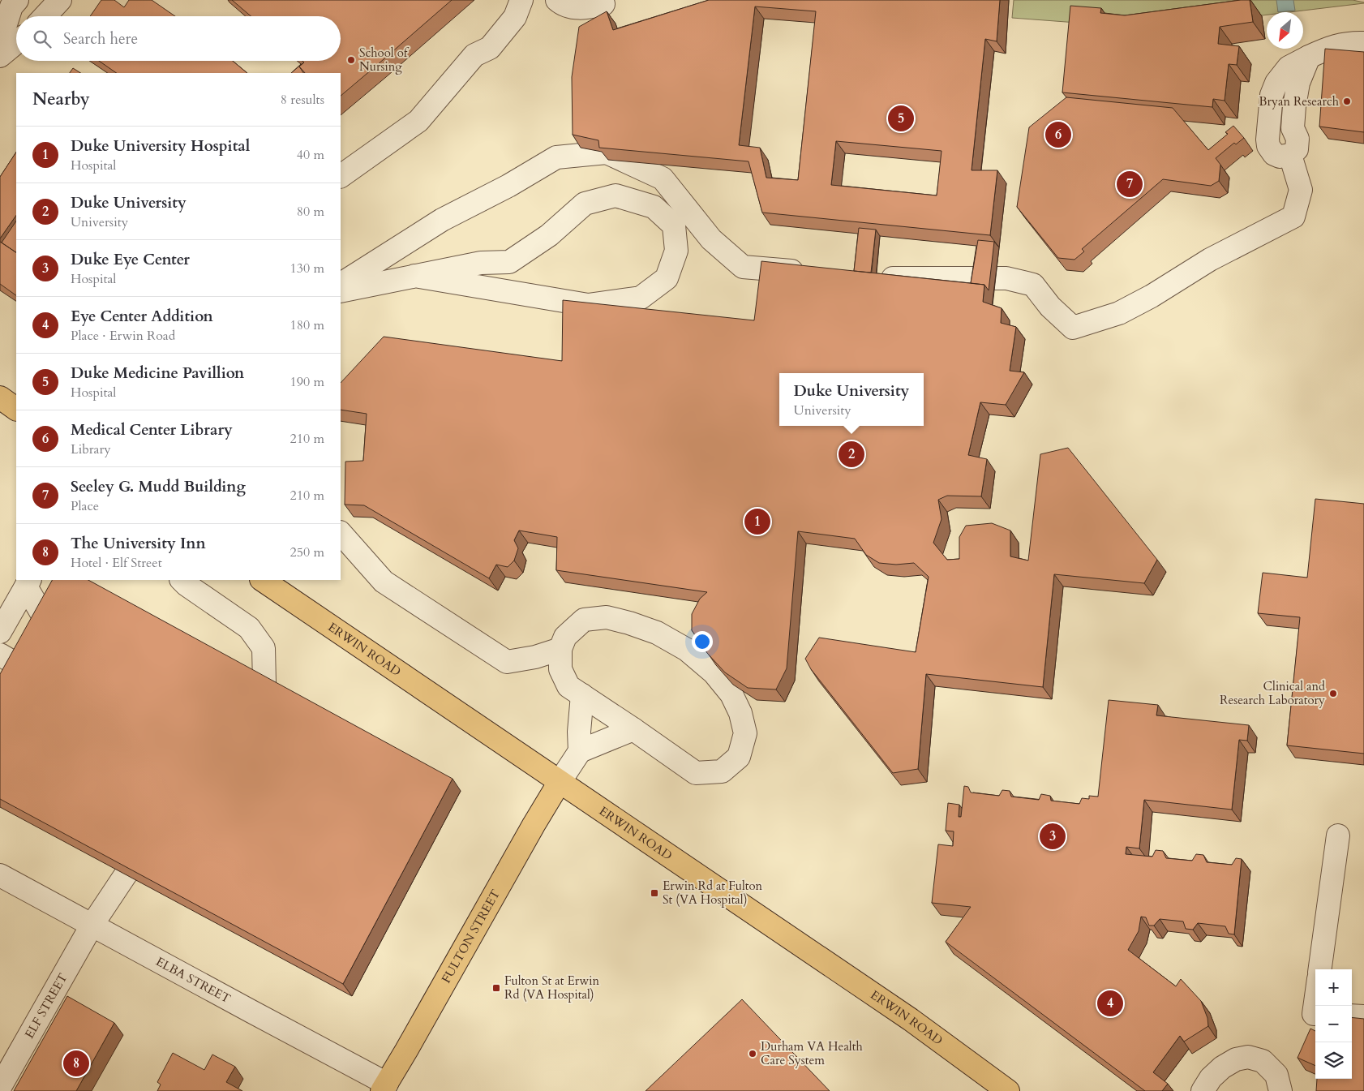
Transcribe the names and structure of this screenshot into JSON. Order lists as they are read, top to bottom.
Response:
{
  "streets": {
    "main road": ["ERWIN ROAD", "FULTON STREET"],
    "street": ["ELBA STREET", "ELF STREET"]
  },
  "crossings": [
    ["ERWIN ROAD", "FULTON STREET"],
    ["FULTON STREET", "ELBA STREET"],
    ["ELBA STREET", "ELF STREET"]
  ],
  "places": {
    "other": [
      "School of Nursing",
      "Bryan Research",
      "Clinical and Research Laboratory",
      "Durham VA Health Care System"
    ],
    "transit": ["Erwin Rd at Fulton St (VA Hospital)", "Fulton St at Erwin Rd (VA Hospital)"]
  },
  "north": "bottom left",
  "page": {
    "search": "Search here",
    "heading": ["Nearby", "8 results"],
    "pins": [
      "5",
      "6",
      "7",
      "2",
      "1",
      "3",
      "4",
      "8"
    ],
    "list": [
      {
        "mark": "1",
        "name": "Duke University Hospital",
        "note": "Hospital",
        "value": "40 m"
      },
      {
        "mark": "2",
        "name": "Duke University",
        "note": "University",
        "value": "80 m"
      },
      {
        "mark": "3",
        "name": "Duke Eye Center",
        "note": "Hospital",
        "value": "130 m"
      },
      {
        "mark": "4",
        "name": "Eye Center Addition",
        "note": "Place · Erwin Road",
        "value": "180 m"
      },
      {
        "mark": "5",
        "name": "Duke Medicine Pavillion",
        "note": "Hospital",
        "value": "190 m"
      },
      {
        "mark": "6",
        "name": "Medical Center Library",
        "note": "Library",
        "value": "210 m"
      },
      {
        "mark": "7",
        "name": "Seeley G. Mudd Building",
        "note": "Place",
        "value": "210 m"
      },
      {
        "mark": "8",
        "name": "The University Inn",
        "note": "Hotel · Elf Street",
        "value": "250 m"
      }
    ],
    "popup": ["Duke University", "University"],
    "map_buttons": ["+", "−"]
  }
}
